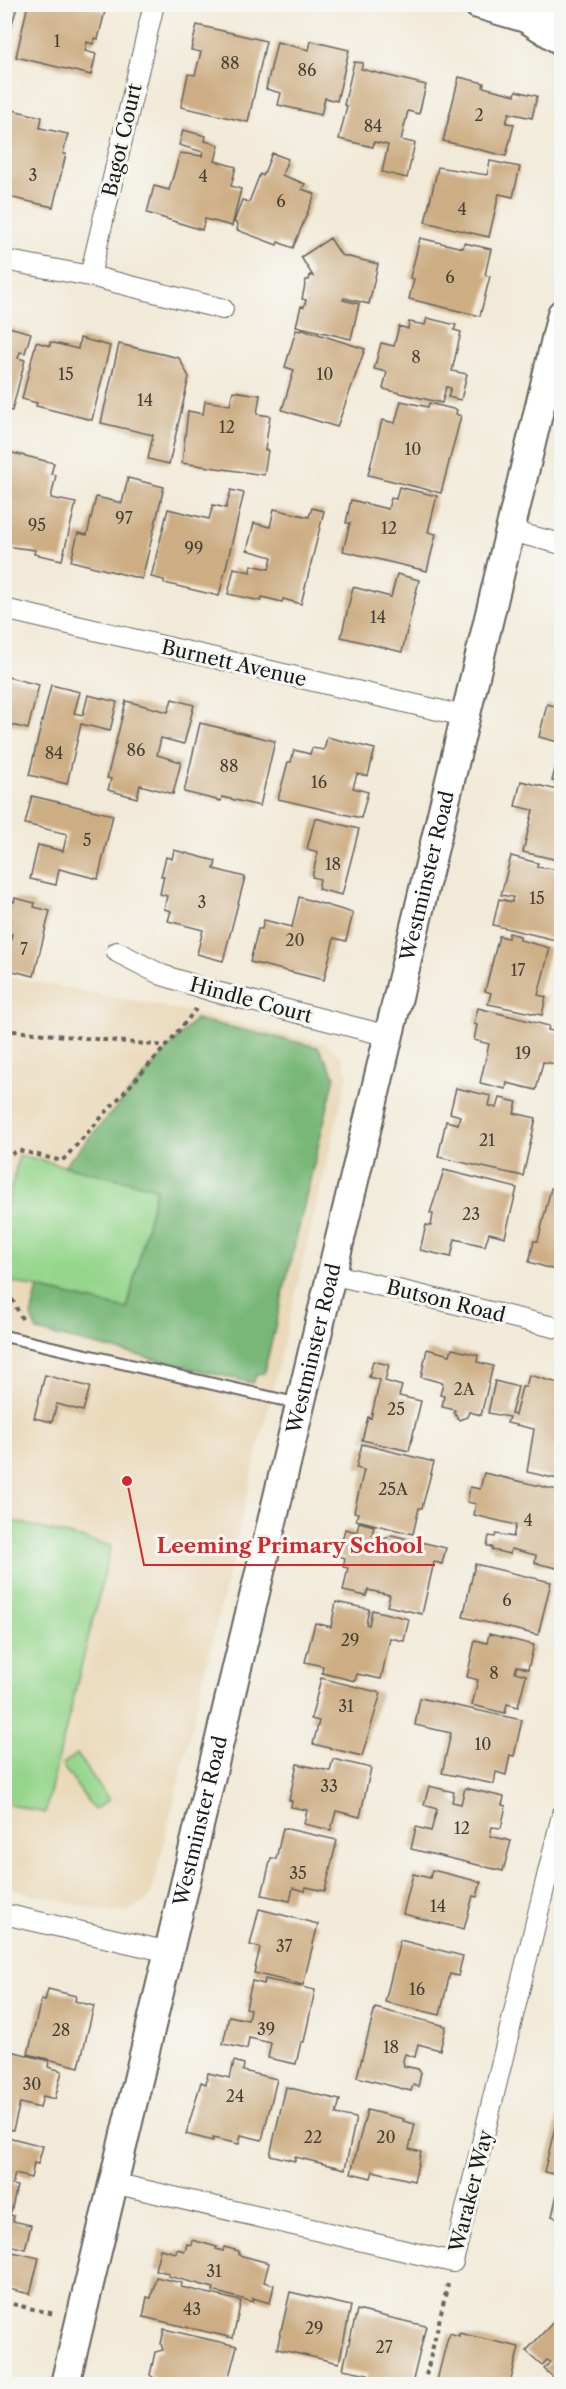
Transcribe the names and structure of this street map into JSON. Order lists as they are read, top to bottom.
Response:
{
  "streets": {
    "main road": ["Westminster Road"],
    "street": [
      "Bagot Court",
      "Burnett Avenue",
      "Hindle Court",
      "Butson Road",
      "Waraker Way"
    ]
  },
  "crossings": [
    ["Burnett Avenue", "Westminster Road"],
    ["Westminster Road", "Hindle Court"],
    ["Westminster Road", "Butson Road"],
    ["Westminster Road", "Waraker Way"]
  ],
  "places": ["Leeming Primary School"],
  "house_numbers": [
    "1",
    "88",
    "86",
    "2",
    "84",
    "3",
    "4",
    "6",
    "4",
    "6",
    "8",
    "15",
    "10",
    "14",
    "12",
    "10",
    "97",
    "95",
    "12",
    "99",
    "14",
    "86",
    "84",
    "88",
    "16",
    "5",
    "18",
    "15",
    "3",
    "20",
    "7",
    "17",
    "19",
    "21",
    "23",
    "2A",
    "25",
    "25A",
    "4",
    "6",
    "29",
    "8",
    "31",
    "10",
    "33",
    "12",
    "35",
    "14",
    "37",
    "16",
    "39",
    "28",
    "18",
    "30",
    "24",
    "22",
    "20",
    "31",
    "43",
    "29",
    "27"
  ]
}
